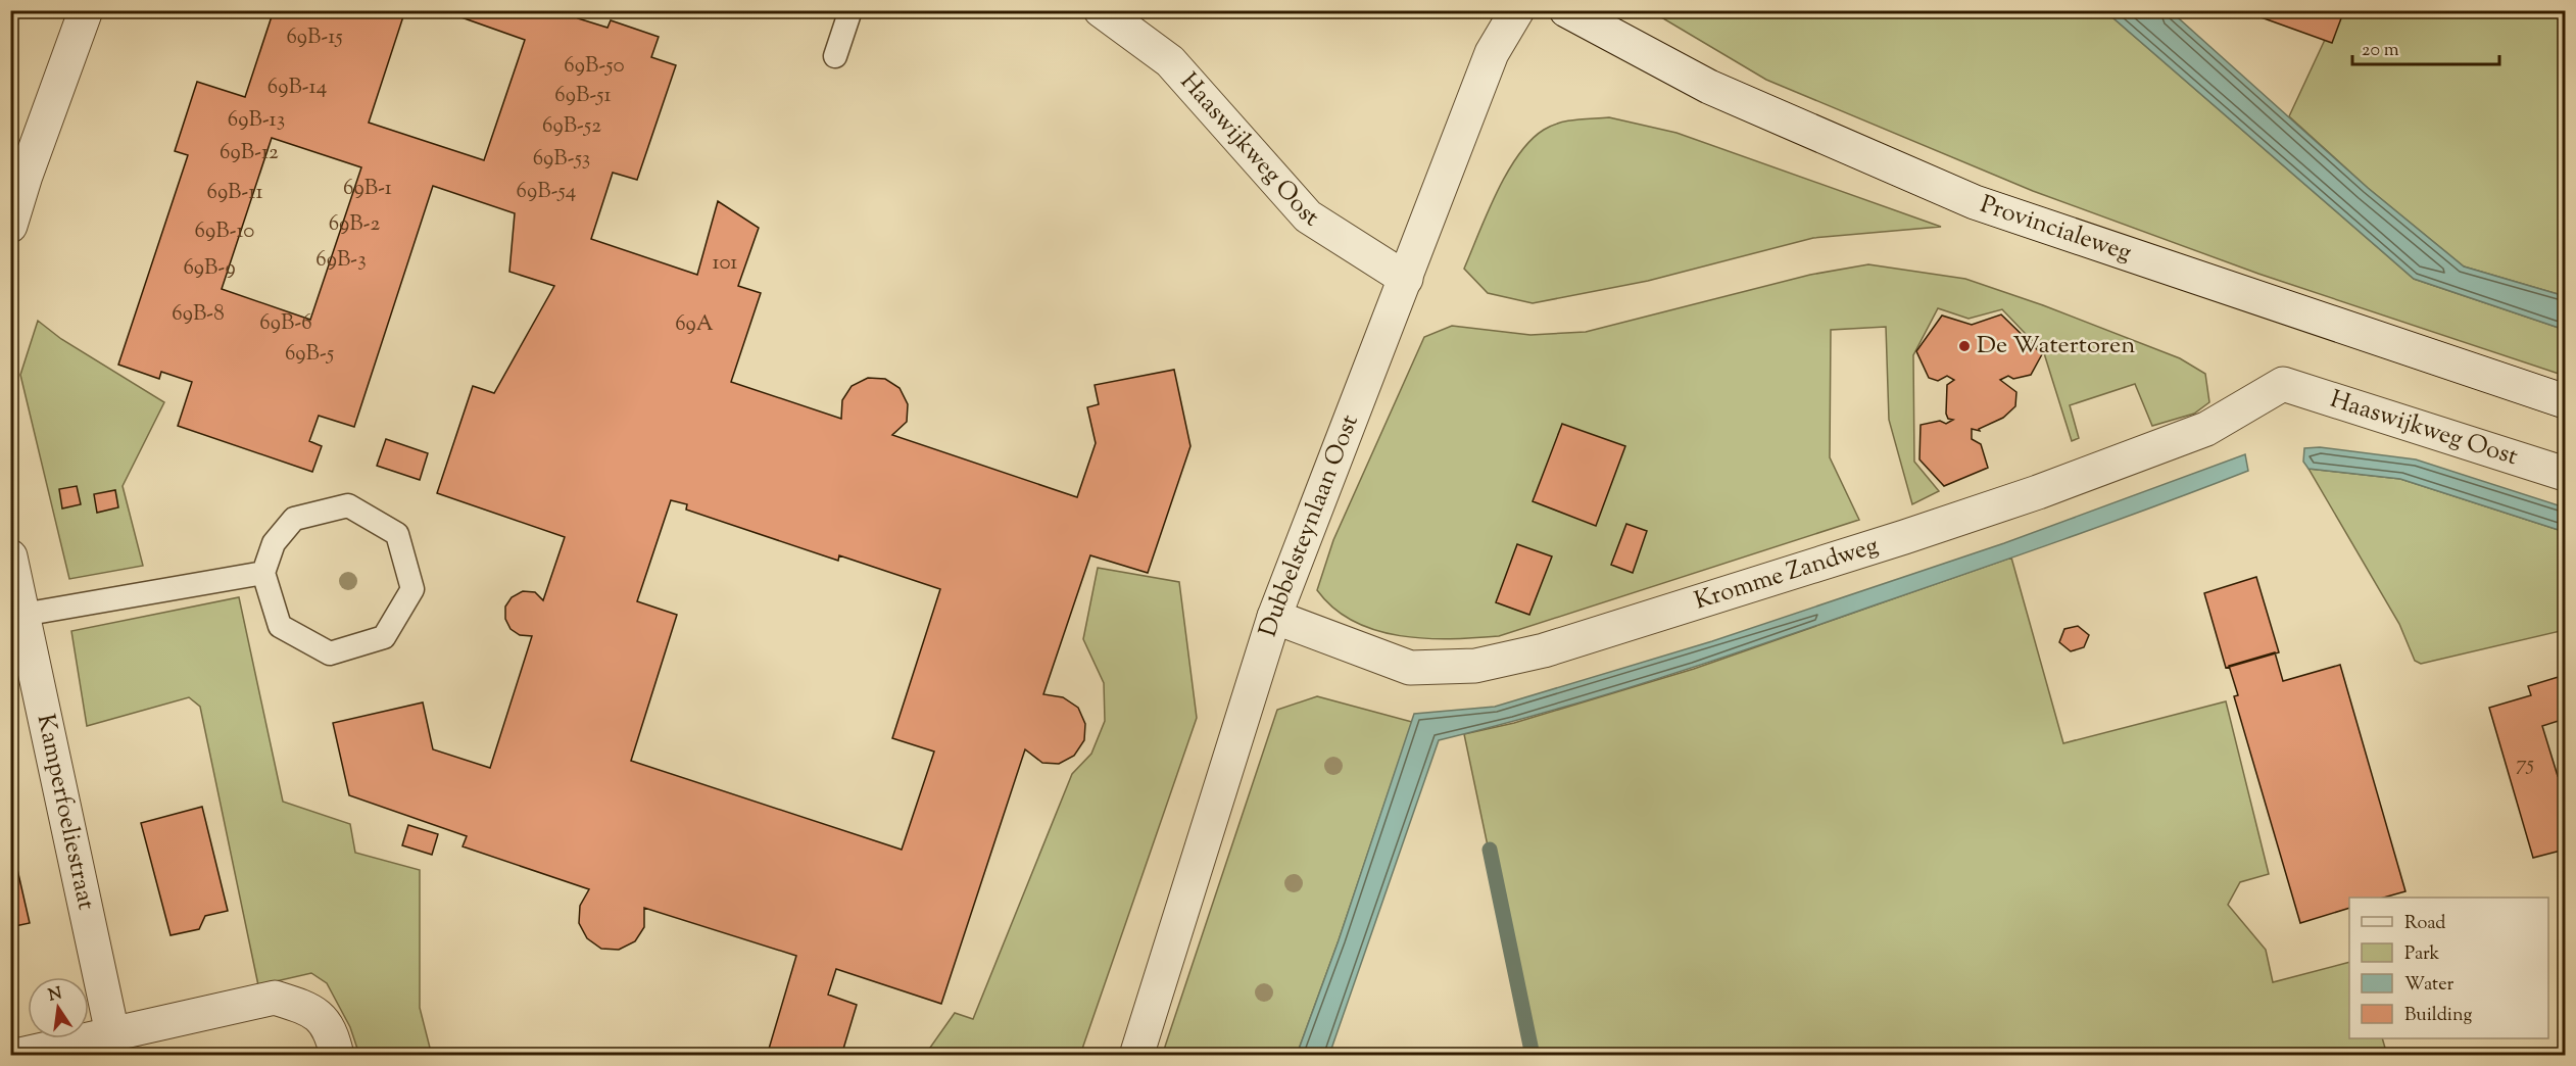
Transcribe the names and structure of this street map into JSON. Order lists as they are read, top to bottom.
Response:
{
  "streets": {
    "street": [
      "Haaswijkweg Oost",
      "Provincialeweg",
      "Dubbelsteynlaan Oost",
      "Kromme Zandweg",
      "Kamperfoeliestraat"
    ]
  },
  "crossings": [
    ["Haaswijkweg Oost", "Dubbelsteynlaan Oost"],
    ["Haaswijkweg Oost", "Kromme Zandweg"],
    ["Dubbelsteynlaan Oost", "Kromme Zandweg"]
  ],
  "places": ["De Watertoren"],
  "house_numbers": [
    "69B-15",
    "69B-50",
    "69B-14",
    "69B-51",
    "69B-13",
    "69B-52",
    "69B-12",
    "69B-53",
    "69B-1",
    "69B-54",
    "69B-11",
    "69B-2",
    "69B-10",
    "69B-3",
    "101",
    "69B-9",
    "69B-8",
    "69B-6",
    "69A",
    "69B-5",
    "75"
  ],
  "legend": [
    "Road",
    "Park",
    "Water",
    "Building"
  ],
  "scale_bar": "20 m",
  "north": "top"
}
